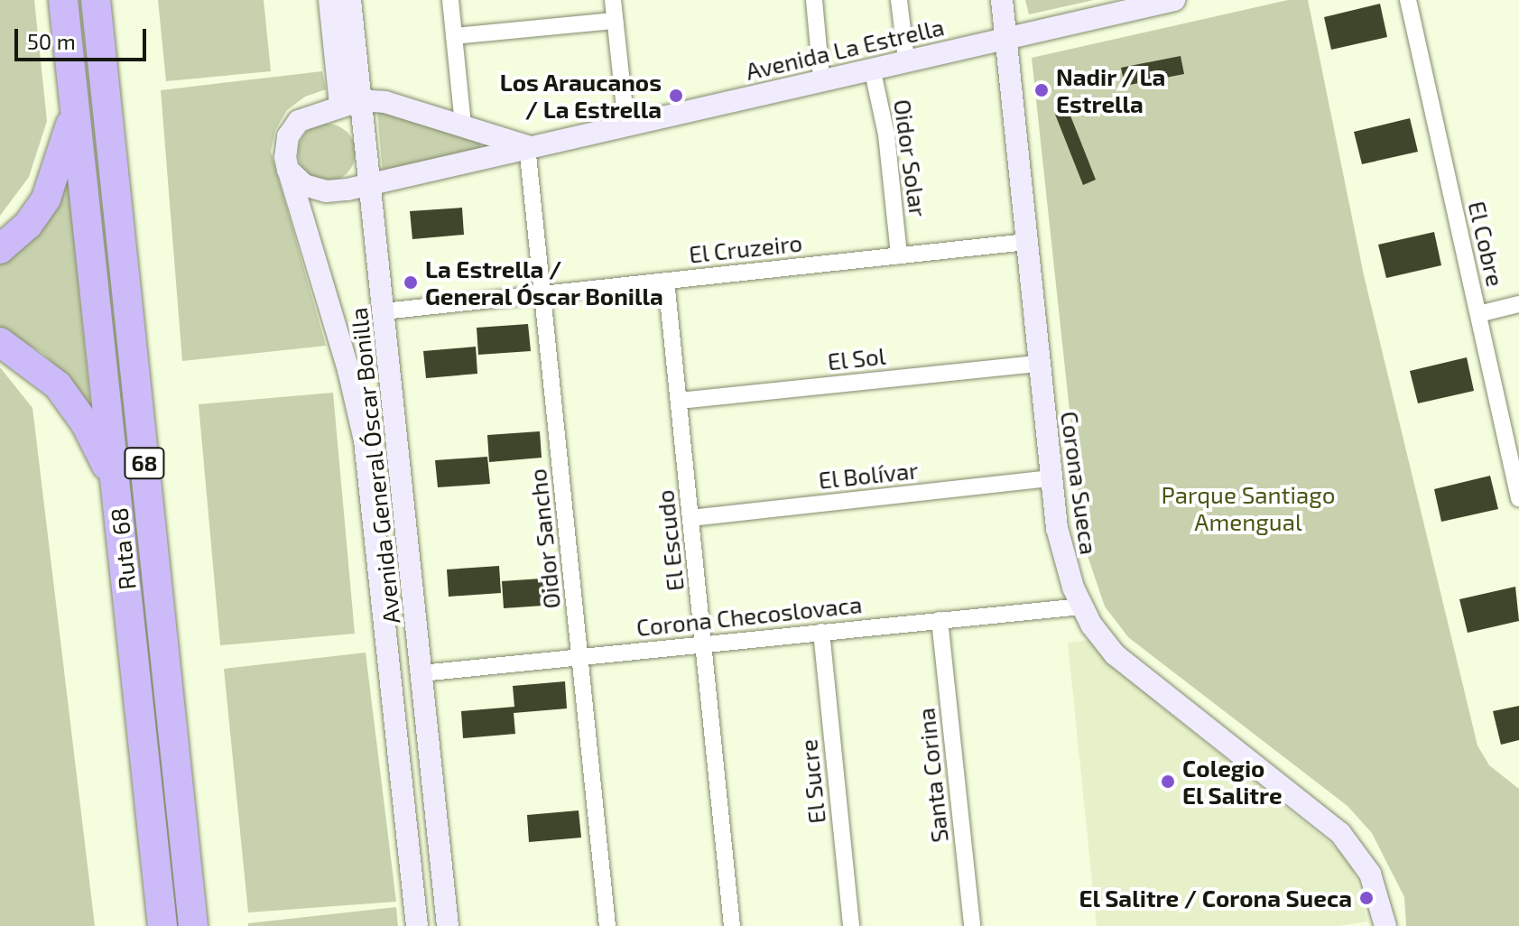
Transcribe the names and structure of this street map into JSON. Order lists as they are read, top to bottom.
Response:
{
  "streets": {
    "highway": ["68", "Ruta 68"],
    "main road": ["Avenida La Estrella", "Avenida General Óscar Bonilla", "Corona Sueca"],
    "street": [
      "Oidor Solar",
      "El Cobre",
      "El Cruzeiro",
      "El Sol",
      "El Bolívar",
      "Oidor Sancho",
      "El Escudo",
      "Corona Checoslovaca",
      "Santa Corina",
      "El Sucre"
    ]
  },
  "crossings": [
    ["Avenida La Estrella", "Oidor Solar"],
    ["Avenida La Estrella", "Avenida General Óscar Bonilla"],
    ["Avenida La Estrella", "Corona Sueca"],
    ["Avenida La Estrella", "Oidor Sancho"],
    ["Oidor Solar", "El Cruzeiro"],
    ["El Cruzeiro", "Avenida General Óscar Bonilla"],
    ["El Cruzeiro", "Corona Sueca"],
    ["El Cruzeiro", "Oidor Sancho"],
    ["El Cruzeiro", "El Escudo"],
    ["El Sol", "Corona Sueca"],
    ["El Sol", "El Escudo"],
    ["Avenida General Óscar Bonilla", "Corona Checoslovaca"],
    ["El Bolívar", "Corona Sueca"],
    ["El Bolívar", "El Escudo"],
    ["Corona Sueca", "Corona Checoslovaca"],
    ["Oidor Sancho", "Corona Checoslovaca"],
    ["El Escudo", "Corona Checoslovaca"],
    ["Corona Checoslovaca", "Santa Corina"],
    ["Corona Checoslovaca", "El Sucre"]
  ],
  "parks": ["Parque Santiago Amengual"],
  "places": [
    "Nadir / La Estrella",
    "Los Araucanos / La Estrella",
    "La Estrella / General Óscar Bonilla",
    "Colegio El Salitre",
    "El Salitre / Corona Sueca"
  ],
  "scale_bar": "50 m"
}
